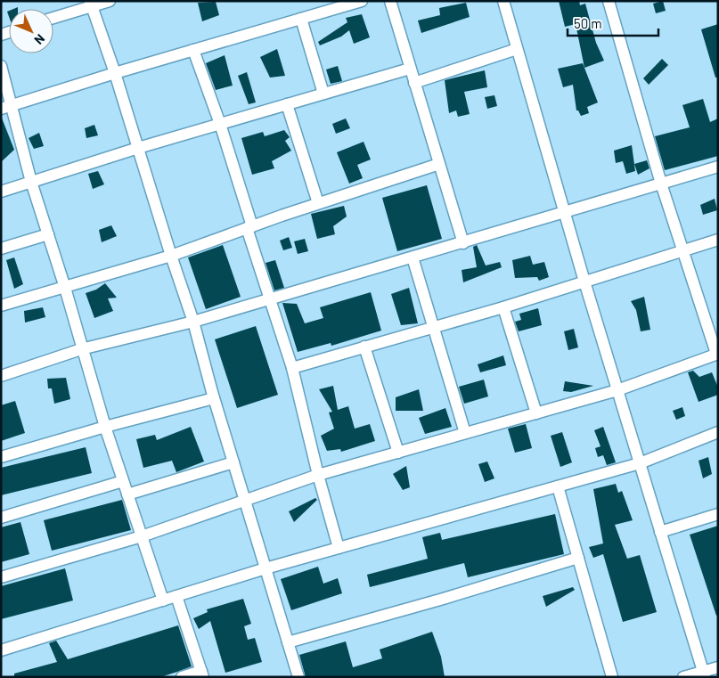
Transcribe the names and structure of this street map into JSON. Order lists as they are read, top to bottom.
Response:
{
  "scale_bar": "50 m",
  "north": "bottom right"
}
